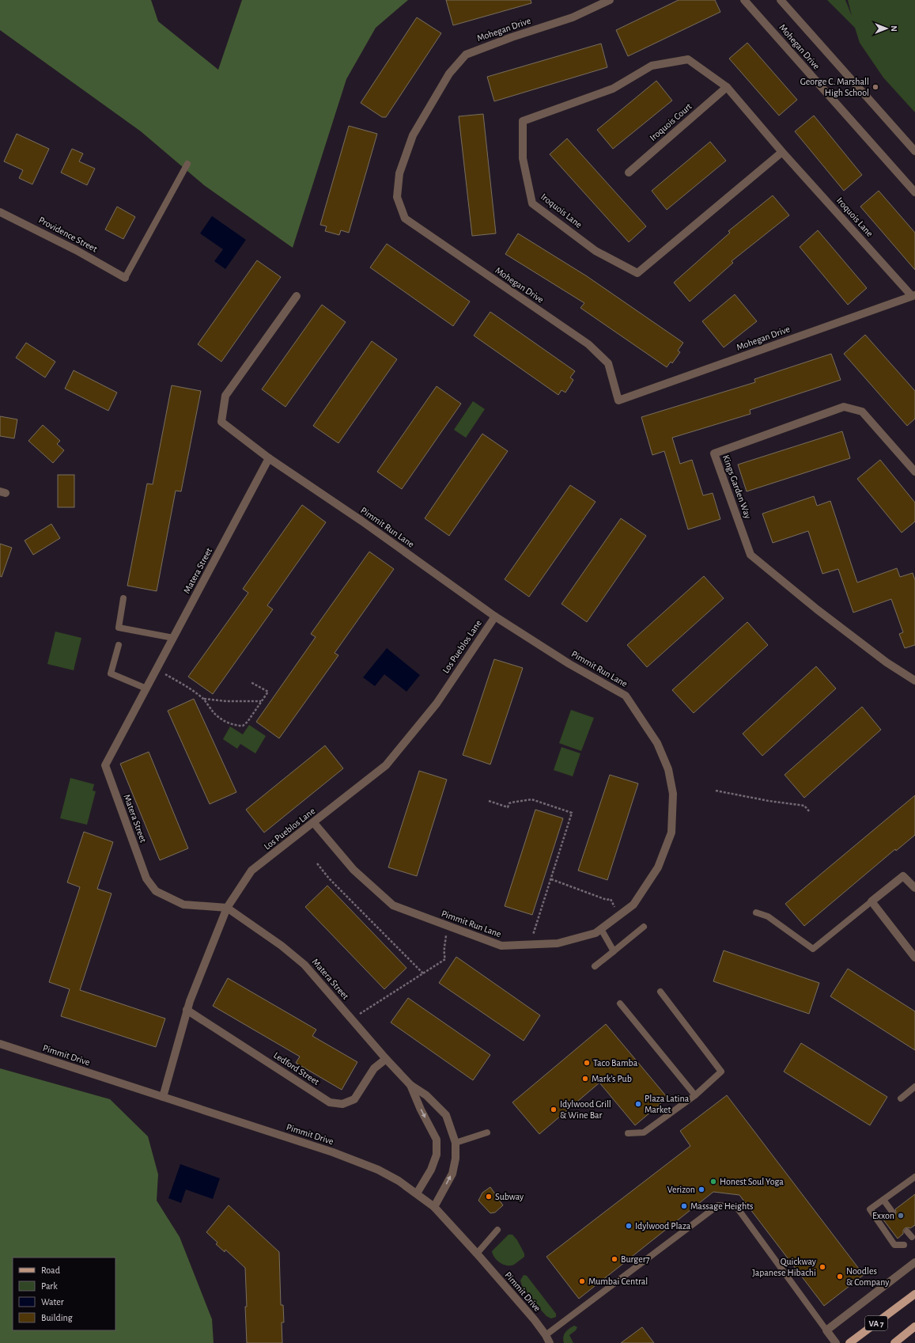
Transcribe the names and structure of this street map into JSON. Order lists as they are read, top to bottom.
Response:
{
  "streets": {
    "main road": ["VA 7"],
    "street": [
      "Mohegan Drive",
      "Iroquois Court",
      "Iroquois Lane",
      "Providence Street",
      "Kings Garden Way",
      "Pimmit Run Lane",
      "Matera Street",
      "Los Pueblos Lane",
      "Pimmit Drive",
      "Ledford Street"
    ]
  },
  "crossings": [
    ["Mohegan Drive", "Iroquois Lane"],
    ["Iroquois Court", "Iroquois Lane"],
    ["Pimmit Run Lane", "Matera Street"],
    ["Pimmit Run Lane", "Los Pueblos Lane"],
    ["Matera Street", "Los Pueblos Lane"],
    ["Matera Street", "Pimmit Drive"],
    ["Matera Street", "Ledford Street"],
    ["Los Pueblos Lane", "Pimmit Drive"],
    ["Los Pueblos Lane", "Ledford Street"]
  ],
  "places": [
    "George C. Marshall High School",
    "Taco Bamba",
    "Mark's Pub",
    "Plaza Latina Market",
    "Idylwood Grill & Wine Bar",
    "Honest Soul Yoga",
    "Verizon",
    "Subway",
    "Massage Heights",
    "Exxon",
    "Idylwood Plaza",
    "Burger7",
    "Quickway Japanese Hibachi",
    "Noodles & Company",
    "Mumbai Central"
  ],
  "legend": [
    "Road",
    "Park",
    "Water",
    "Building"
  ],
  "north": "right"
}
